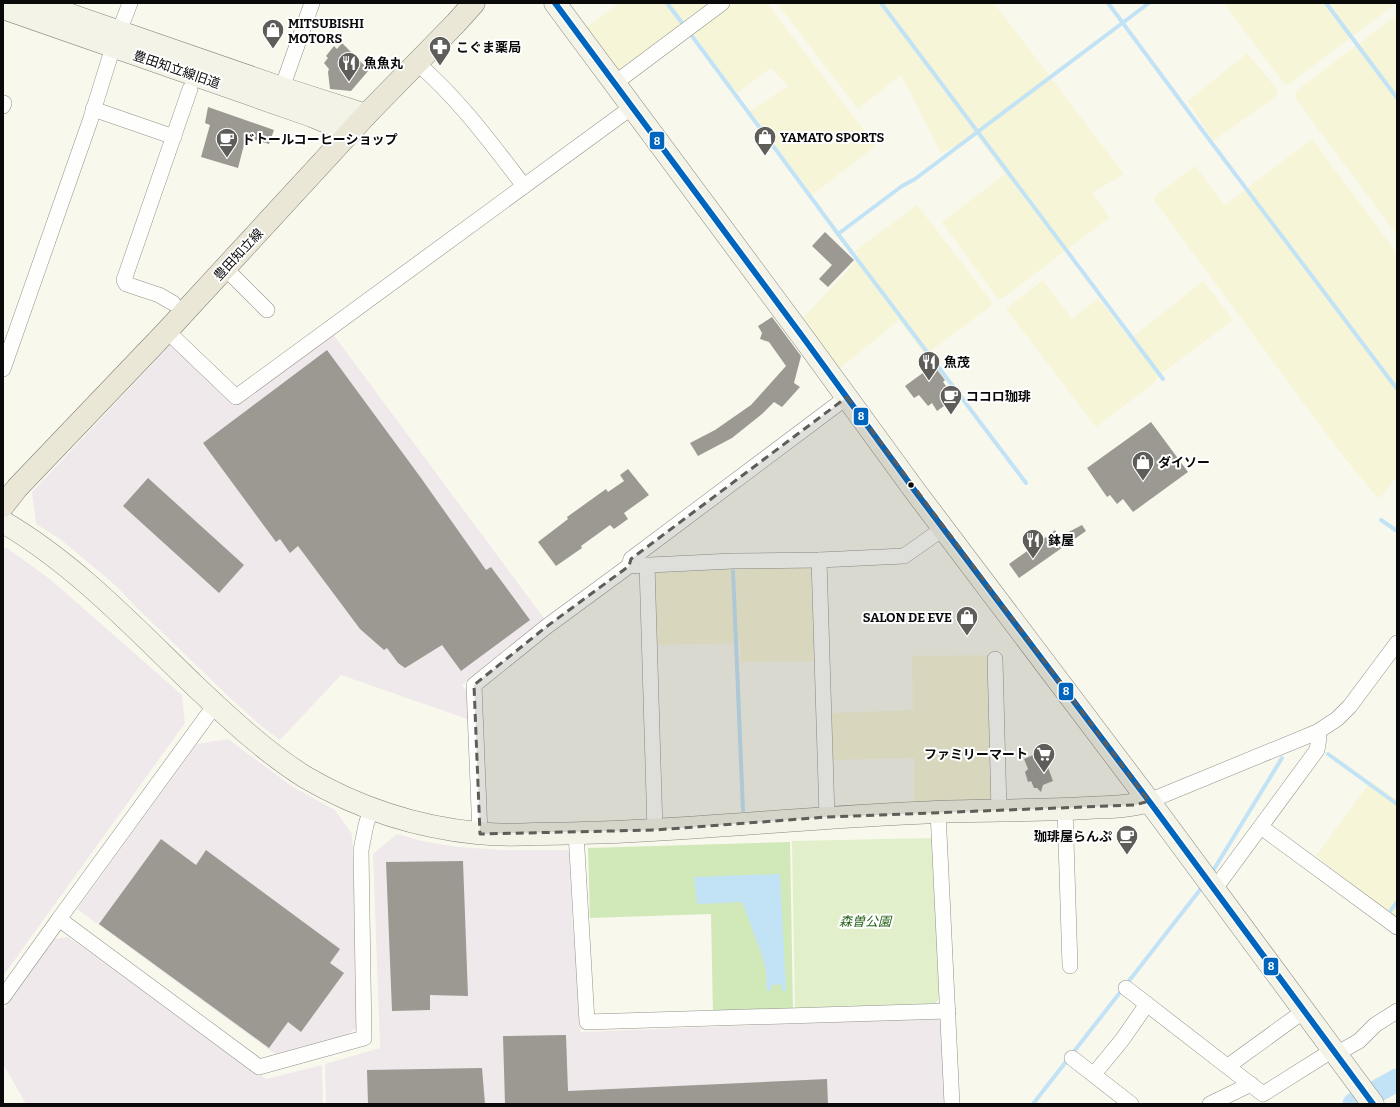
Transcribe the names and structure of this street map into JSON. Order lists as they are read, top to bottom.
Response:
{
  "streets": {
    "main road": ["豊田知立線"],
    "street": ["豊田知立線旧道"]
  },
  "crossings": [
    ["豊田知立線旧道", "豊田知立線"]
  ],
  "parks": ["森曽公園"],
  "places": {
    "shop": [
      "MITSUBISHI MOTORS",
      "YAMATO SPORTS",
      "ダイソー",
      "SALON DE EVE"
    ],
    "pharmacy": ["こぐま薬局"],
    "restaurant": ["魚魚丸", "魚茂", "鉢屋"],
    "cafe": ["ドトールコーヒーショップ", "ココロ珈琲", "珈琲屋らんぷ"],
    "supermarket": ["ファミリーマート"]
  },
  "lines": ["transit line 8"]
}
